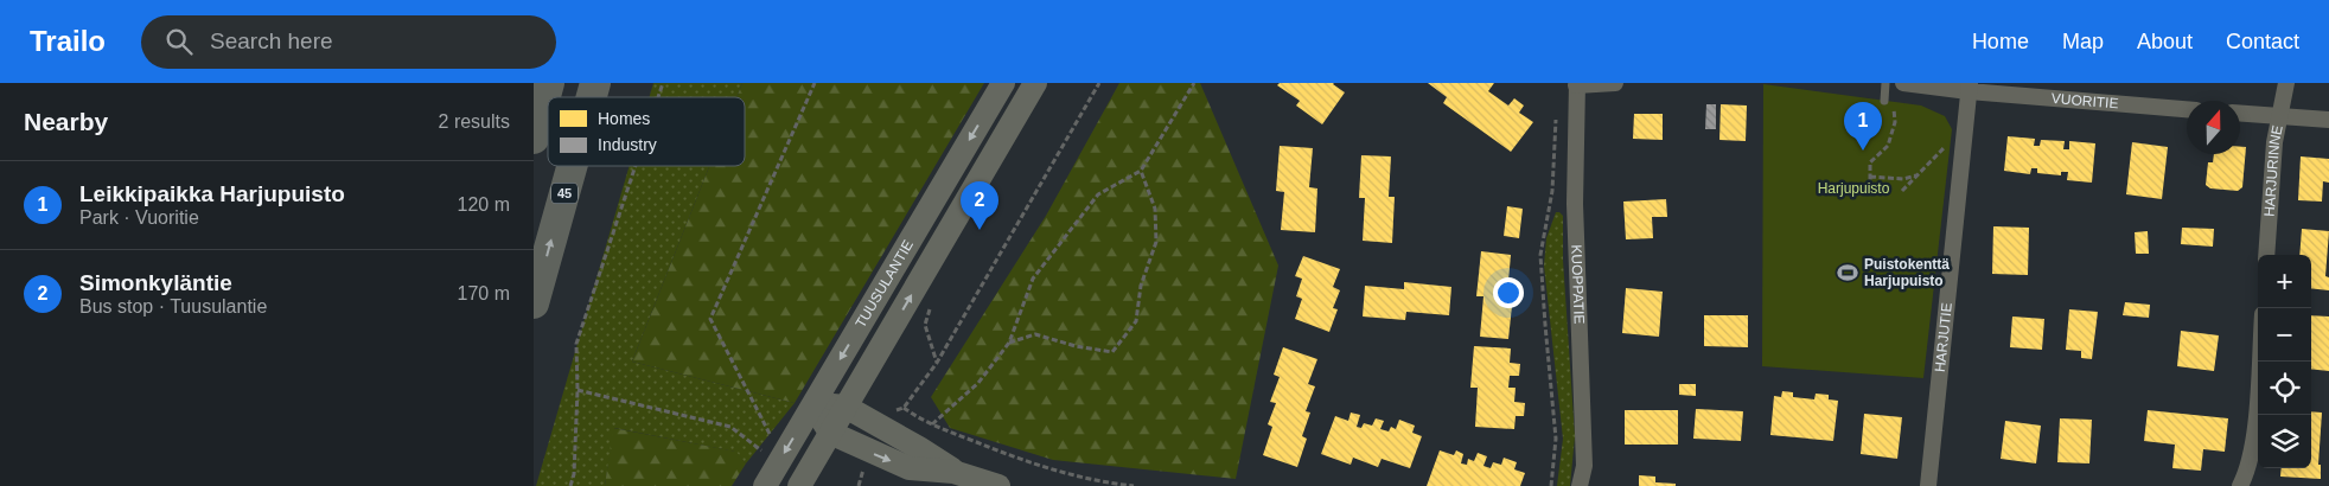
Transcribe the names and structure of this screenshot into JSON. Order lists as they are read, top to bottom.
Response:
{
  "streets": {
    "highway": ["45"],
    "main road": ["TUUSULANTIE"],
    "street": [
      "VUORITIE",
      "HARJURINNE",
      "KUOPPATIE",
      "HARJUTIE"
    ]
  },
  "crossings": [
    ["VUORITIE", "HARJUTIE"]
  ],
  "parks": ["Harjupuisto"],
  "places": {
    "sports": ["Puistokenttä Harjupuisto"]
  },
  "legend": ["Homes", "Industry"],
  "north": "top",
  "page": {
    "header": "Trailo",
    "search": "Search here",
    "nav": [
      "Home",
      "Map",
      "About",
      "Contact"
    ],
    "heading": ["Nearby", "2 results"],
    "pins": ["1", "2"],
    "list": [
      {
        "mark": "1",
        "name": "Leikkipaikka Harjupuisto",
        "note": "Park · Vuoritie",
        "value": "120 m"
      },
      {
        "mark": "2",
        "name": "Simonkyläntie",
        "note": "Bus stop · Tuusulantie",
        "value": "170 m"
      }
    ],
    "map_buttons": ["+", "−"]
  }
}
